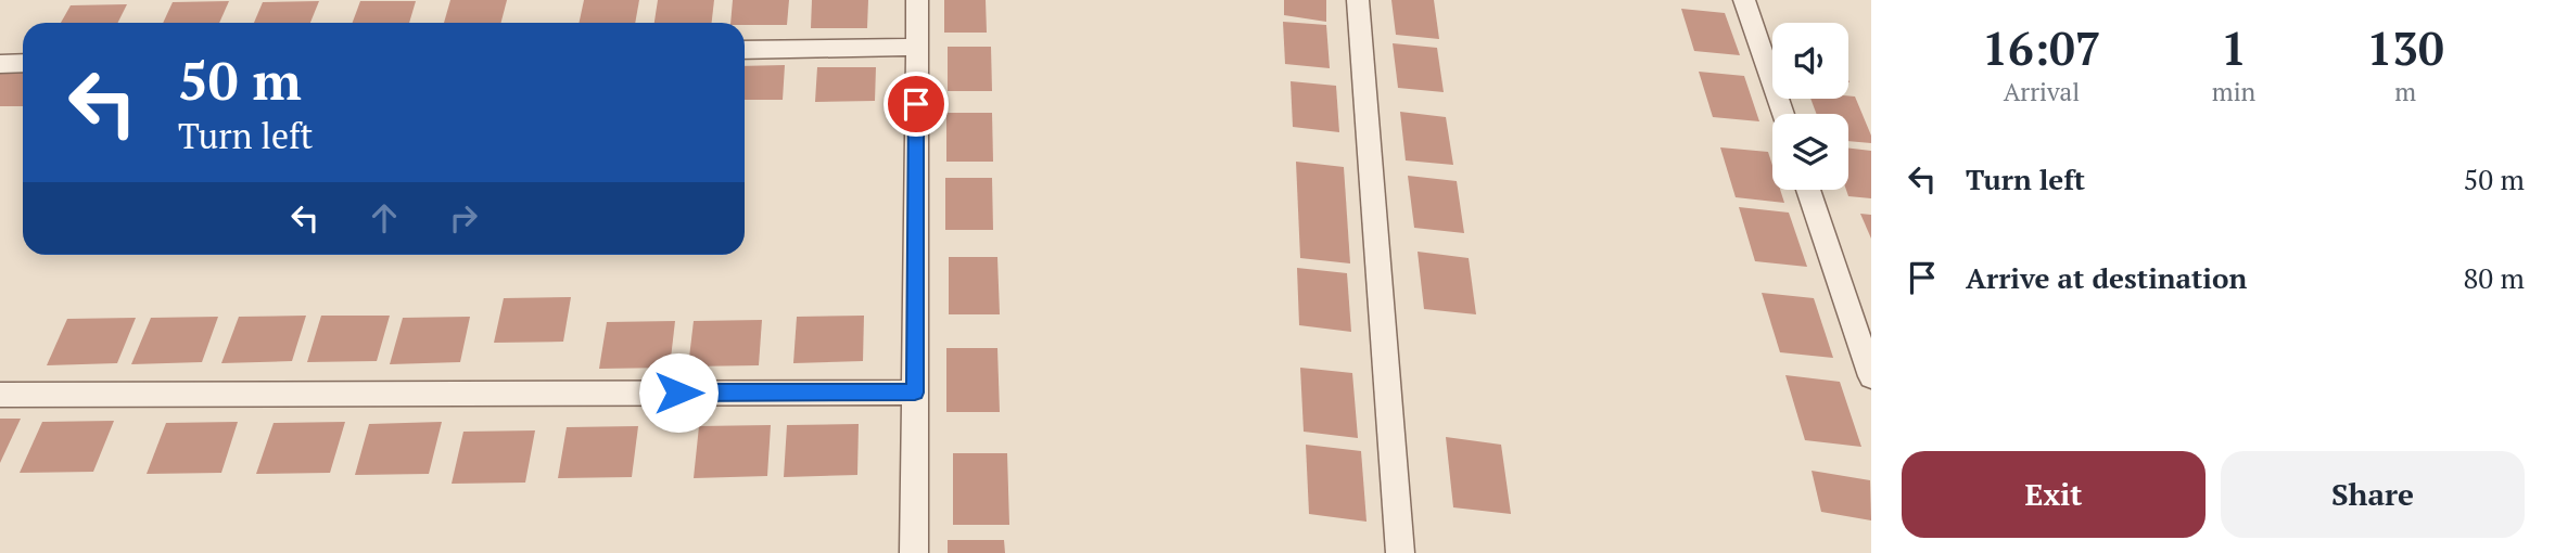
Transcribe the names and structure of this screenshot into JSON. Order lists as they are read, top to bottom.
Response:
{
  "page": {
    "eta": [
      "16:07",
      "Arrival",
      "1",
      "min",
      "130",
      "m"
    ],
    "turn": ["50 m", "Turn left"],
    "list": [
      {
        "name": "Turn left",
        "value": "50 m"
      },
      {
        "name": "Arrive at destination",
        "value": "80 m"
      }
    ],
    "buttons": ["Exit", "Share"]
  }
}
